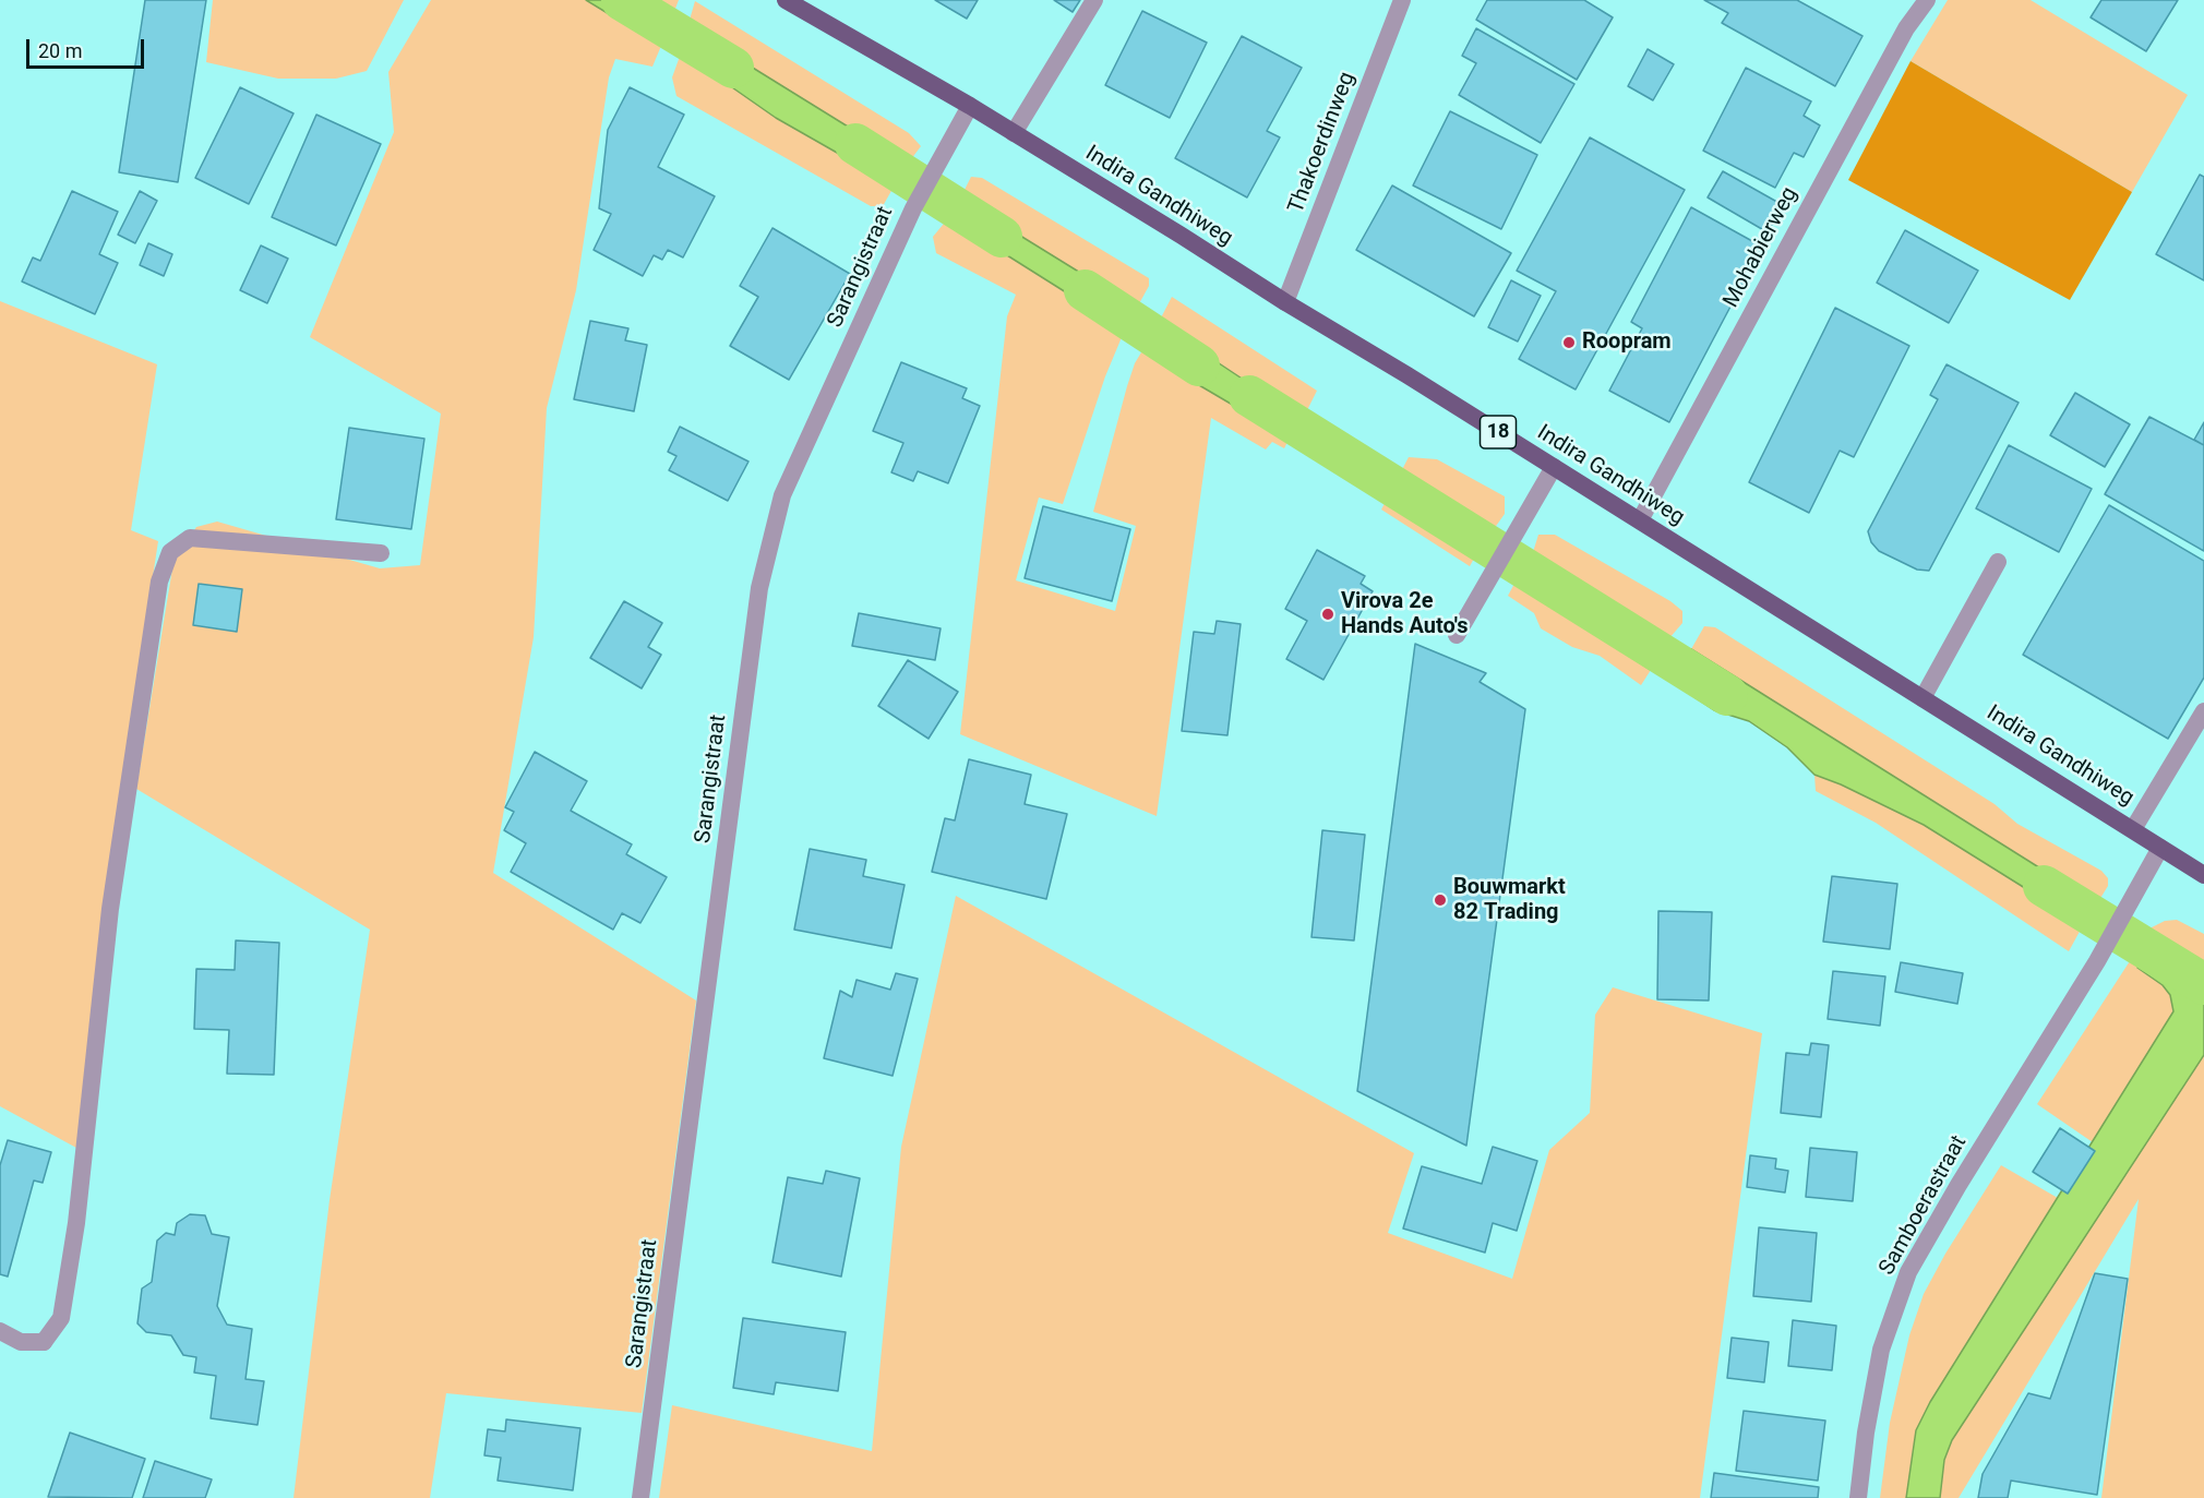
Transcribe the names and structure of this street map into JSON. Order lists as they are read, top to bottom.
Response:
{
  "streets": {
    "main road": ["Indira Gandhiweg", "18"],
    "street": [
      "Thakoerdinweg",
      "Mohabierweg",
      "Sarangistraat",
      "Samboerastraat"
    ]
  },
  "crossings": [
    ["Thakoerdinweg", "Indira Gandhiweg"],
    ["Indira Gandhiweg", "Mohabierweg"],
    ["Indira Gandhiweg", "Sarangistraat"],
    ["Indira Gandhiweg", "Samboerastraat"]
  ],
  "places": ["Roopram", "Virova 2e Hands Auto's", "Bouwmarkt 82 Trading"],
  "scale_bar": "20 m"
}
